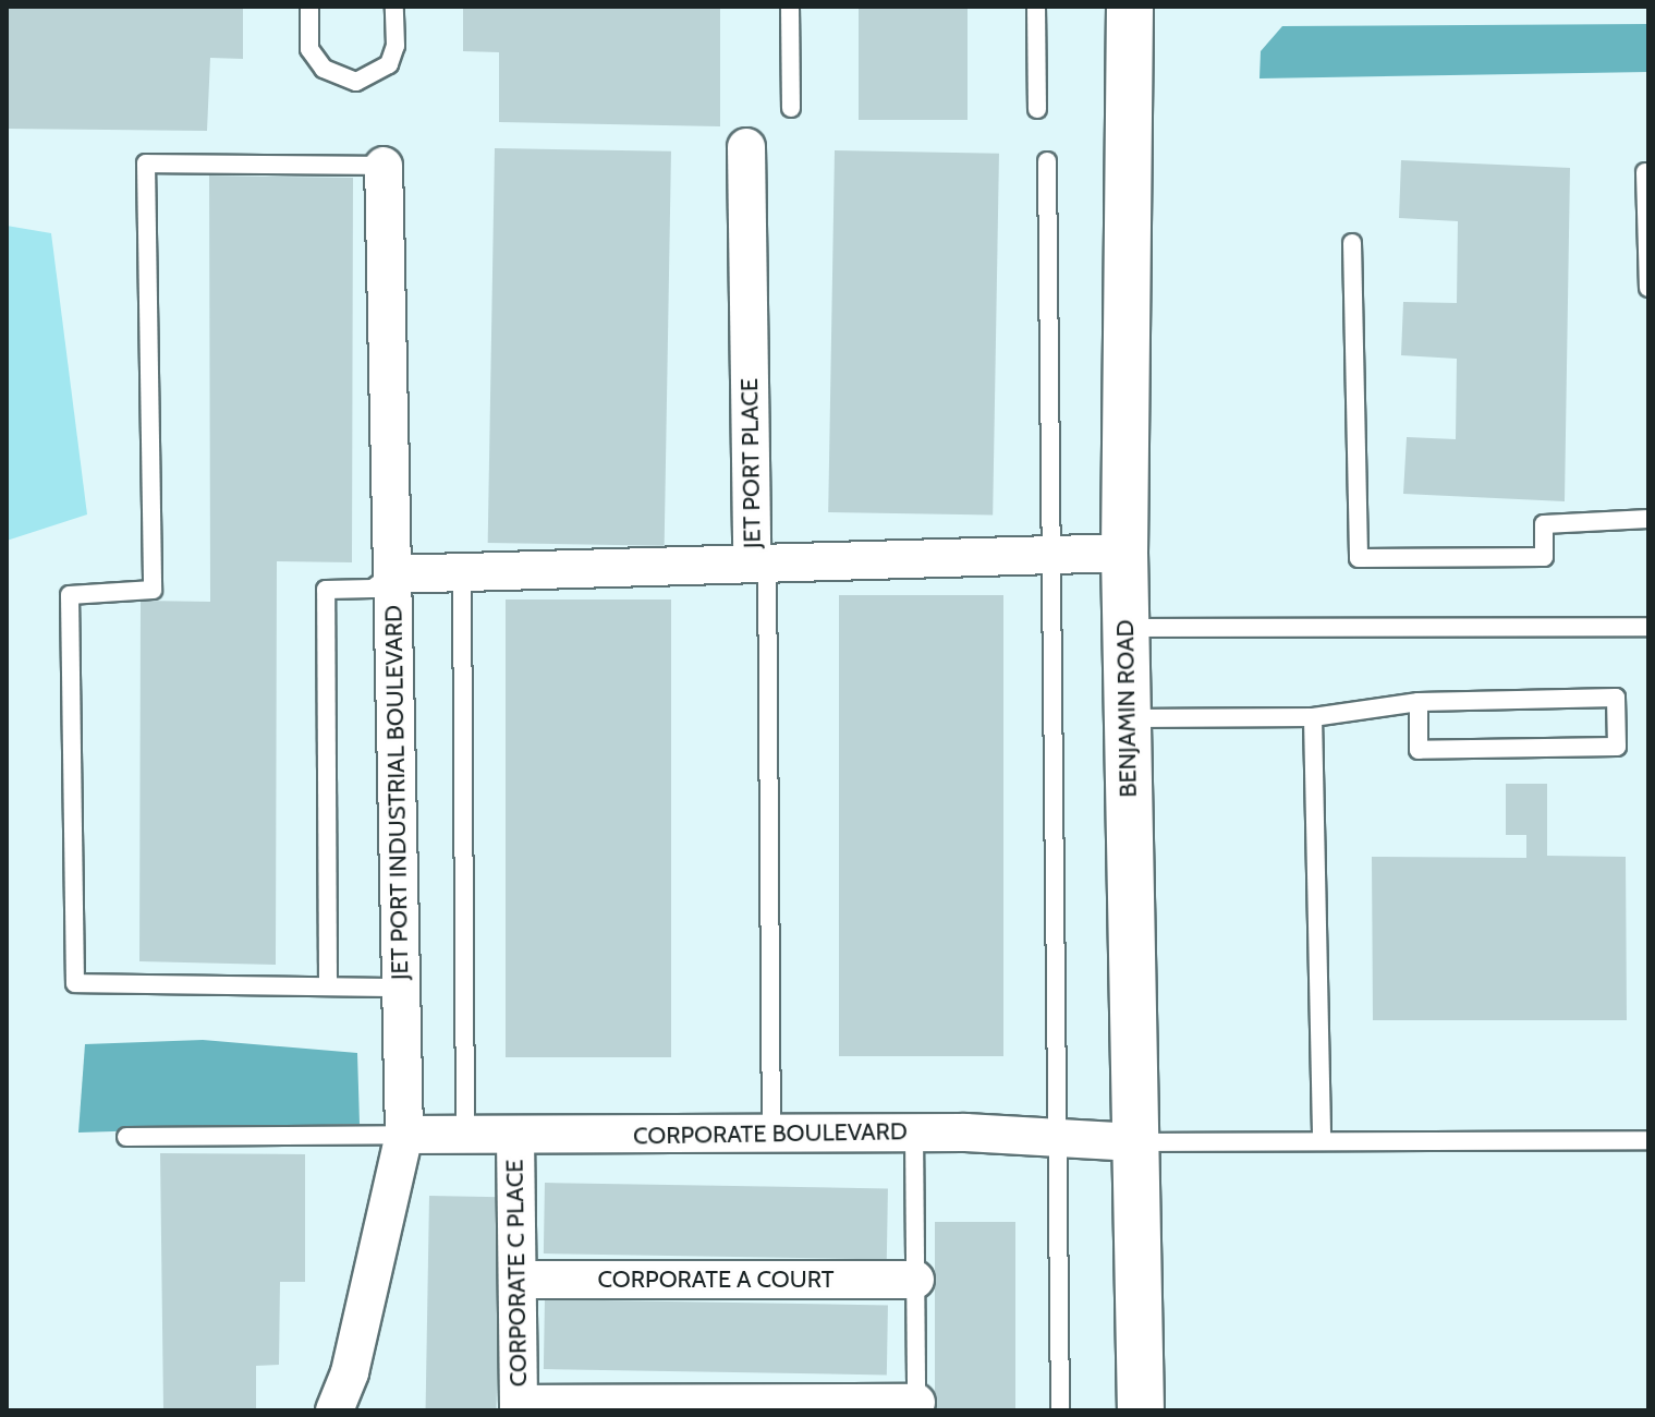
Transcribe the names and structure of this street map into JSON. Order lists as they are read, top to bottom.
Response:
{
  "streets": {
    "street": [
      "JET PORT PLACE",
      "BENJAMIN ROAD",
      "JET PORT INDUSTRIAL BOULEVARD",
      "CORPORATE BOULEVARD",
      "CORPORATE C PLACE",
      "CORPORATE A COURT"
    ]
  },
  "crossings": [
    ["JET PORT PLACE", "BENJAMIN ROAD"],
    ["BENJAMIN ROAD", "CORPORATE BOULEVARD"],
    ["JET PORT INDUSTRIAL BOULEVARD", "CORPORATE BOULEVARD"],
    ["CORPORATE BOULEVARD", "CORPORATE C PLACE"],
    ["CORPORATE C PLACE", "CORPORATE A COURT"]
  ]
}
